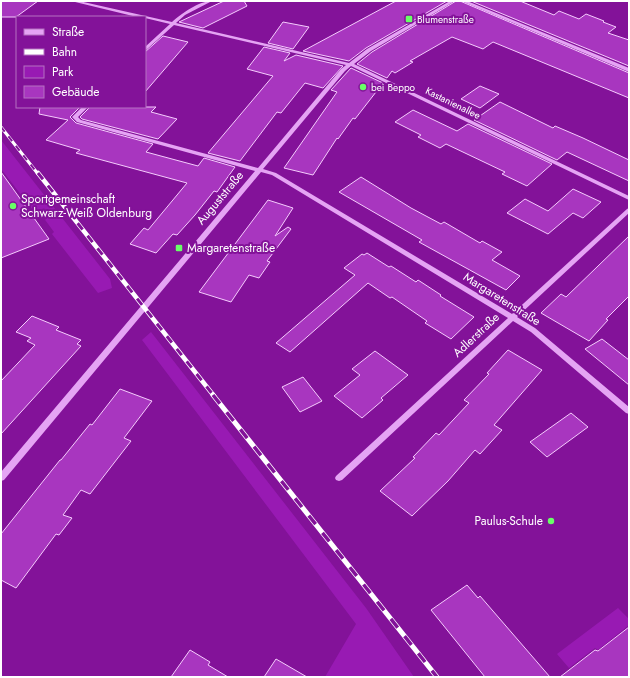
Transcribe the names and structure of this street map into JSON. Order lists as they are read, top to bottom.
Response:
{
  "streets": {
    "street": [
      "Kastanienallee",
      "Auguststraße",
      "Margaretenstraße",
      "Adlerstraße"
    ]
  },
  "crossings": [
    ["Kastanienallee", "Auguststraße"],
    ["Auguststraße", "Margaretenstraße"],
    ["Margaretenstraße", "Adlerstraße"]
  ],
  "places": {
    "transit": ["Blumenstraße", "Margaretenstraße"],
    "other": ["bei Beppo", "Sportgemeinschaft Schwarz-Weiß Oldenburg", "Paulus-Schule"]
  },
  "legend": [
    "Straße",
    "Bahn",
    "Park",
    "Gebäude"
  ]
}
